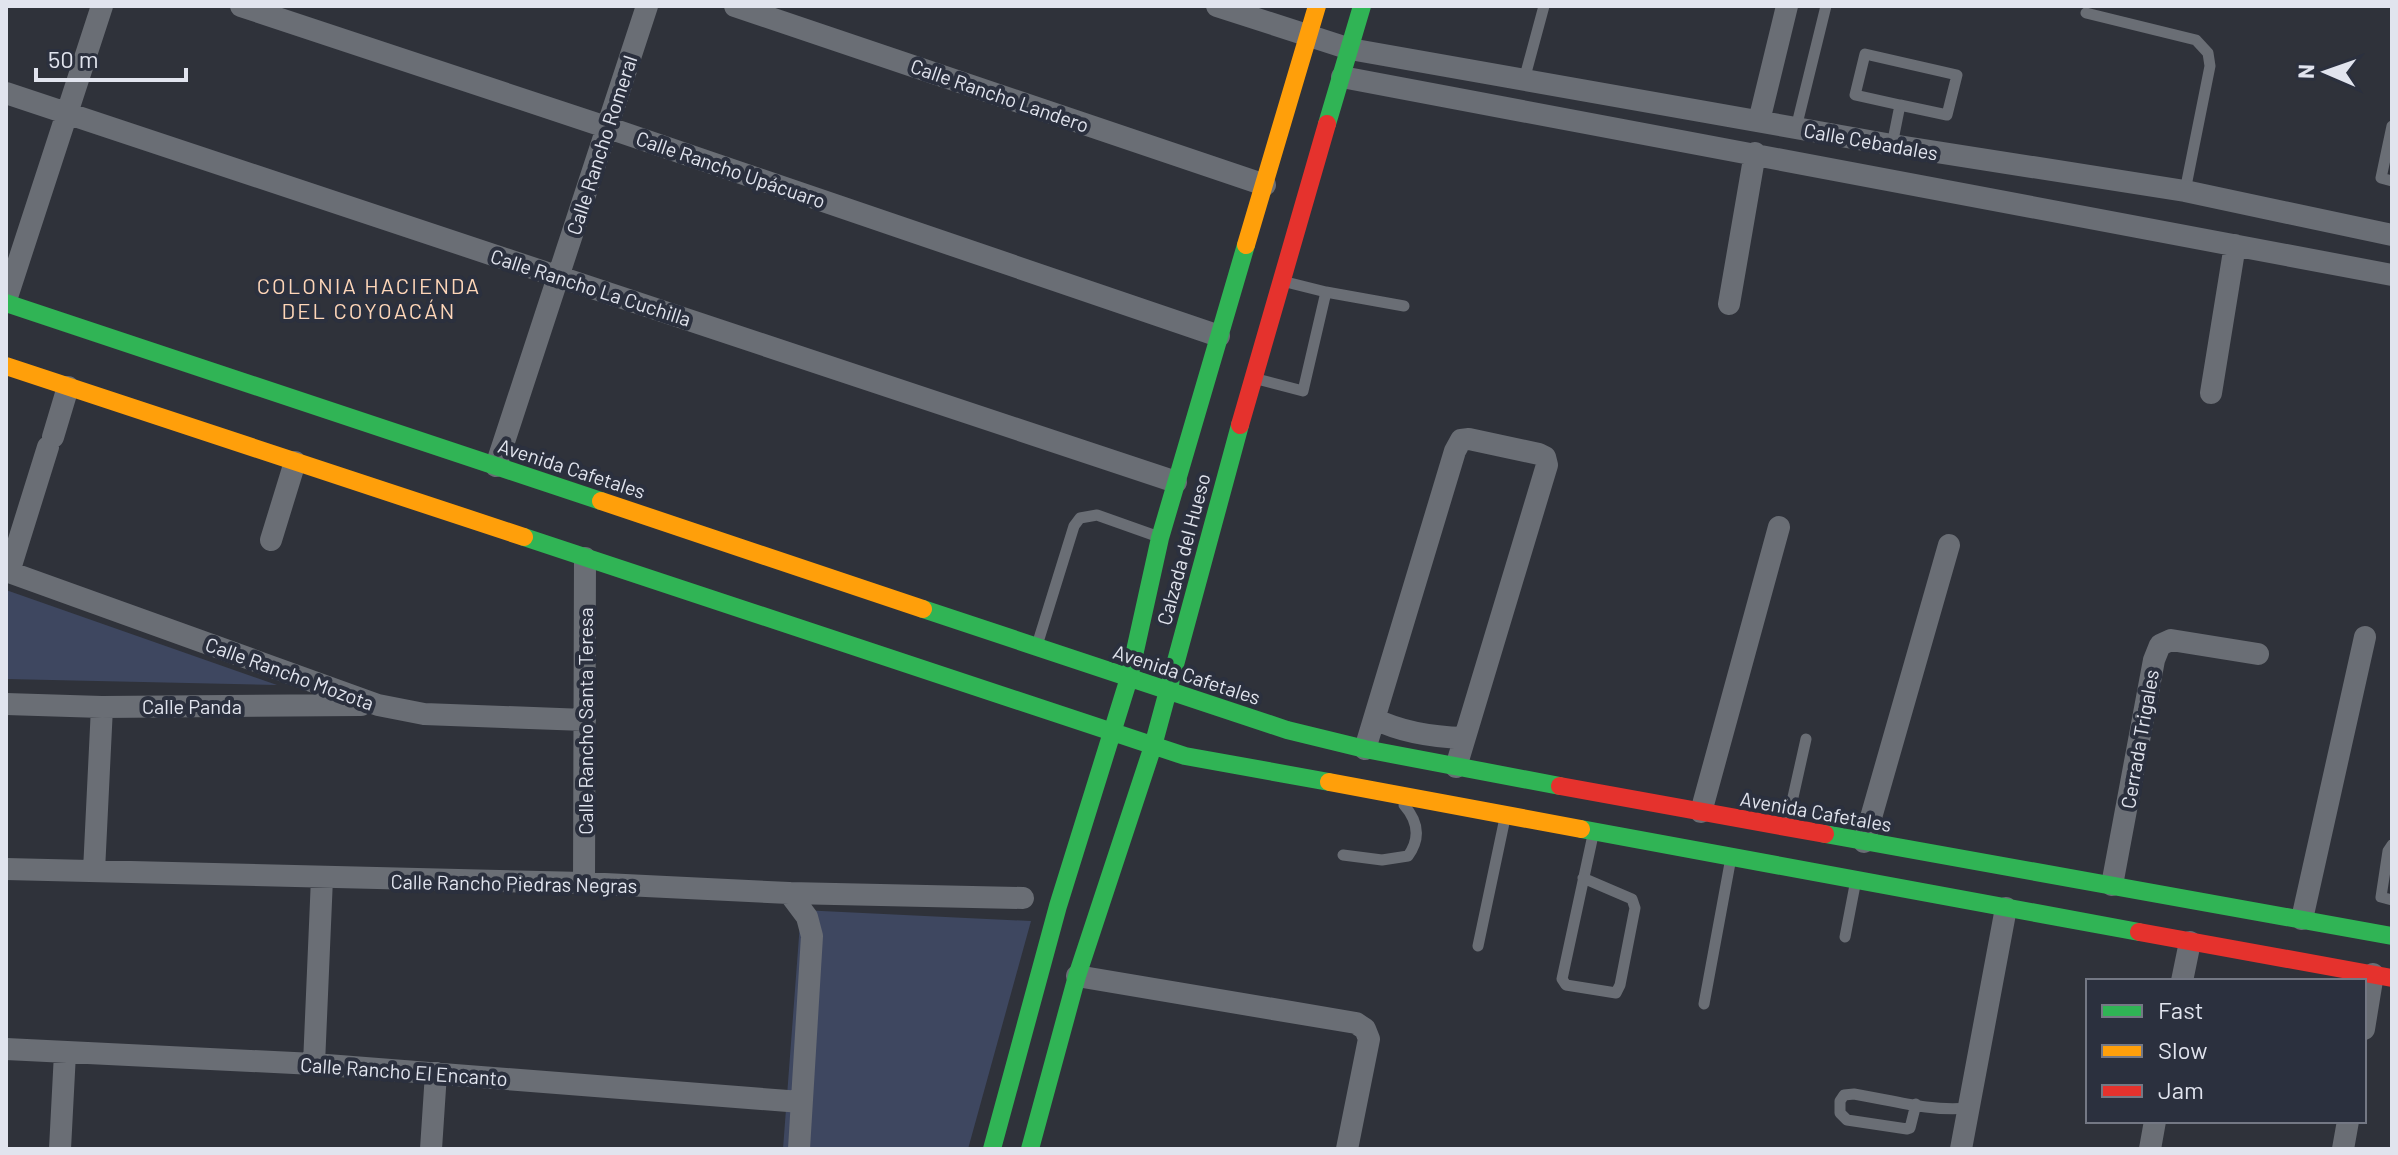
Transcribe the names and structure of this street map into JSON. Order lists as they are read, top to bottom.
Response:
{
  "streets": {
    "main road": ["Avenida Cafetales", "Calzada del Hueso"],
    "street": [
      "Calle Rancho Landero",
      "Calle Cebadales",
      "Calle Rancho Romeral",
      "Calle Rancho Upácuaro",
      "Calle Rancho La Cuchilla",
      "Calle Rancho Mozota",
      "Calle Panda",
      "Calle Rancho Santa Teresa",
      "Cerrada Trigales",
      "Calle Rancho Piedras Negras",
      "Calle Rancho El Encanto"
    ]
  },
  "crossings": [
    ["Calle Rancho Landero", "Calzada del Hueso"],
    ["Calle Cebadales", "Calzada del Hueso"],
    ["Calle Rancho Romeral", "Calle Rancho Upácuaro"],
    ["Calle Rancho Romeral", "Calle Rancho La Cuchilla"],
    ["Calle Rancho Romeral", "Avenida Cafetales"],
    ["Calle Rancho Upácuaro", "Calzada del Hueso"],
    ["Calle Rancho La Cuchilla", "Calzada del Hueso"],
    ["Avenida Cafetales", "Calzada del Hueso"],
    ["Avenida Cafetales", "Cerrada Trigales"],
    ["Calle Rancho Mozota", "Calle Panda"],
    ["Calle Rancho Mozota", "Calle Rancho Santa Teresa"],
    ["Calle Rancho Santa Teresa", "Calle Rancho Piedras Negras"]
  ],
  "districts": ["COLONIA HACIENDA DEL COYOACÁN"],
  "legend": ["Fast", "Slow", "Jam"],
  "scale_bar": "50 m",
  "north": "left"
}
